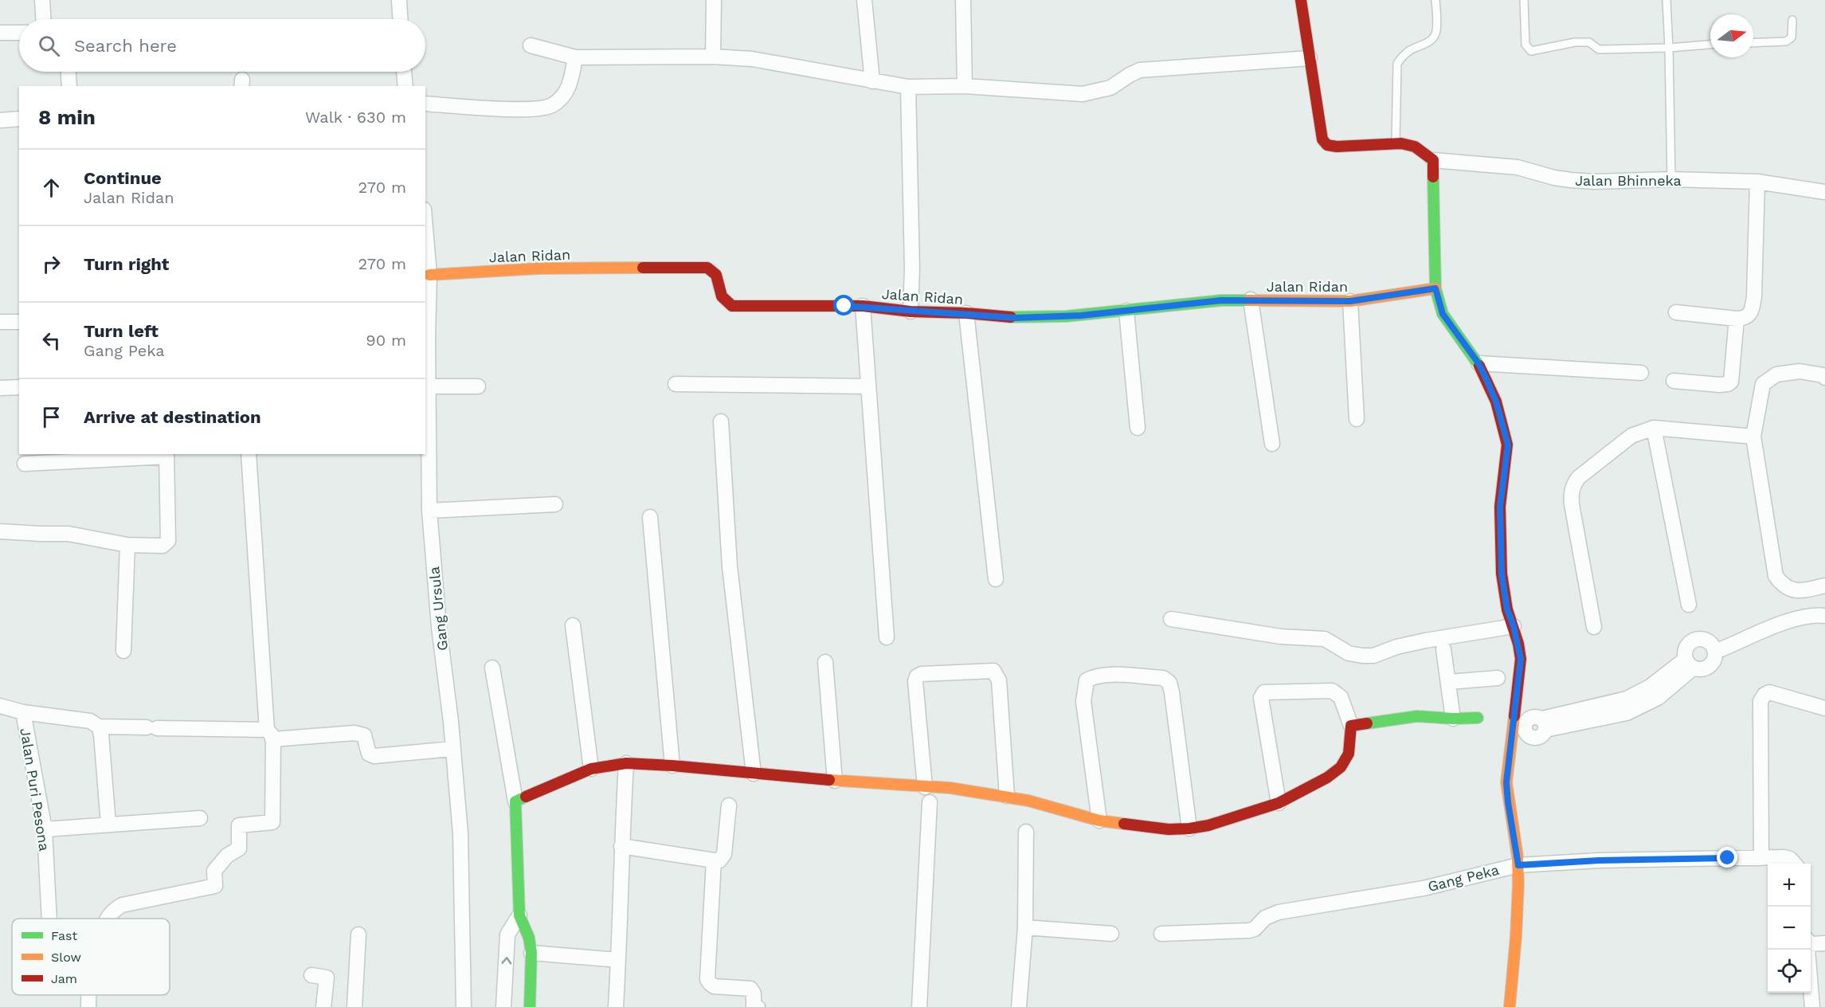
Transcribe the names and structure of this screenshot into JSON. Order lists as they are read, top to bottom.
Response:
{
  "streets": {
    "street": [
      "Jalan Bhinneka",
      "Jalan Ridan",
      "Gang Ursula",
      "Jalan Puri Pesona",
      "Gang Peka"
    ]
  },
  "crossings": [
    ["Jalan Ridan", "Gang Ursula"]
  ],
  "legend": ["Fast", "Slow", "Jam"],
  "north": "right",
  "page": {
    "search": "Search here",
    "heading": ["8 min", "Walk · 630 m"],
    "list": [
      ["Continue", "Jalan Ridan", "270 m"],
      ["Turn right", "270 m"],
      ["Turn left", "Gang Peka", "90 m"],
      "Arrive at destination"
    ],
    "map_buttons": ["+", "−"]
  }
}
